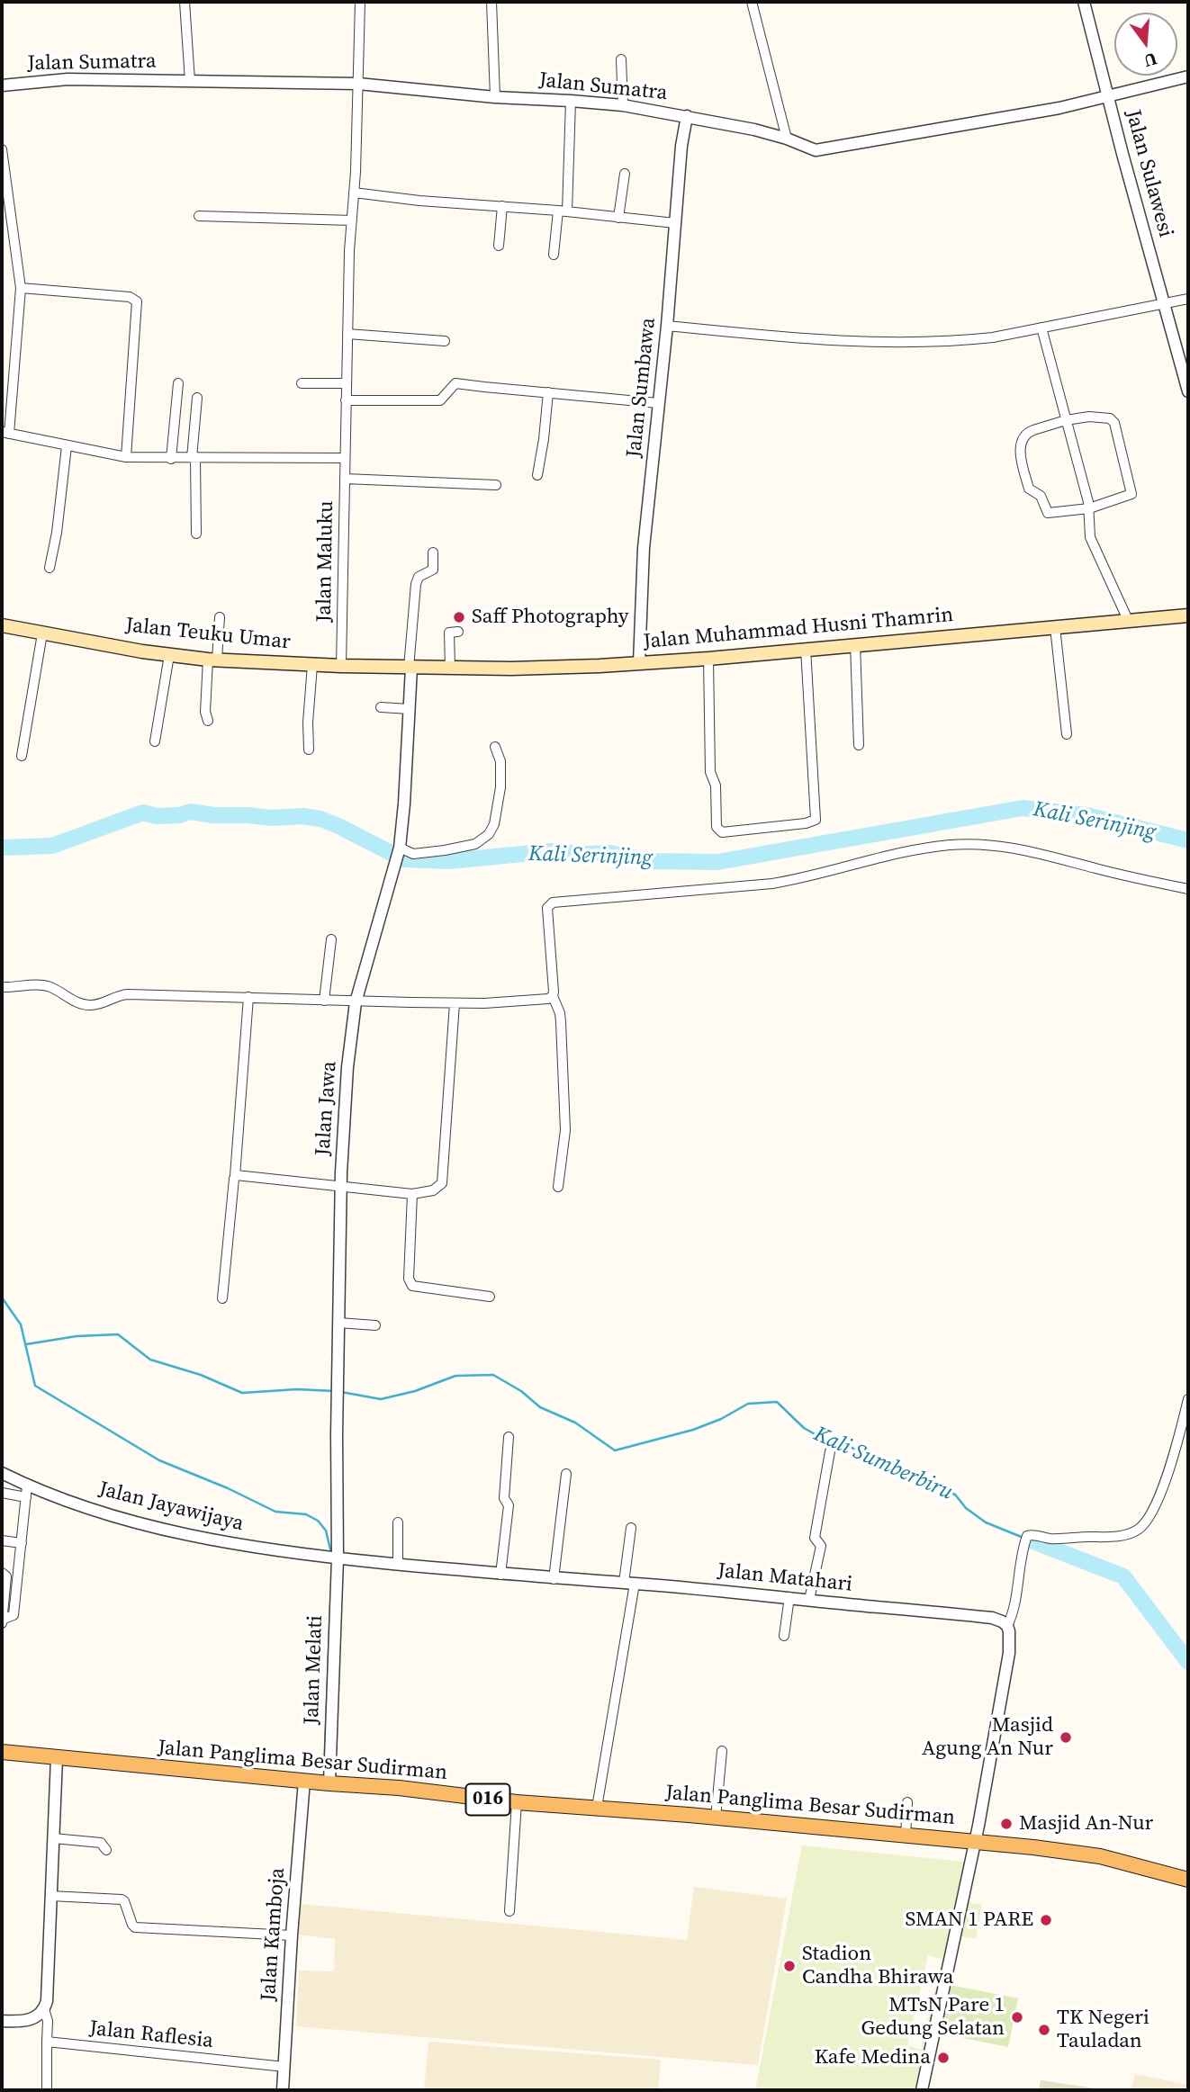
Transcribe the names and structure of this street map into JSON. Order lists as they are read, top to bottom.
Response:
{
  "streets": {
    "main road": [
      "Jalan Muhammad Husni Thamrin",
      "Jalan Teuku Umar",
      "Jalan Panglima Besar Sudirman",
      "016"
    ],
    "street": [
      "Jalan Sumatra",
      "Jalan Sulawesi",
      "Jalan Sumbawa",
      "Jalan Maluku",
      "Jalan Jawa",
      "Jalan Jayawijaya",
      "Jalan Matahari",
      "Jalan Melati",
      "Jalan Kamboja",
      "Jalan Raflesia"
    ]
  },
  "crossings": [
    ["Jalan Sumatra", "Jalan Sulawesi"],
    ["Jalan Sumatra", "Jalan Sumbawa"],
    ["Jalan Sumatra", "Jalan Maluku"],
    ["Jalan Sumbawa", "Jalan Muhammad Husni Thamrin"],
    ["Jalan Maluku", "Jalan Teuku Umar"],
    ["Jalan Muhammad Husni Thamrin", "Jalan Teuku Umar"],
    ["Jalan Muhammad Husni Thamrin", "Jalan Jawa"],
    ["Jalan Teuku Umar", "Jalan Jawa"],
    ["Jalan Jawa", "Jalan Jayawijaya"],
    ["Jalan Jawa", "Jalan Matahari"],
    ["Jalan Jawa", "Jalan Melati"],
    ["Jalan Jayawijaya", "Jalan Matahari"],
    ["Jalan Jayawijaya", "Jalan Melati"],
    ["Jalan Matahari", "Jalan Melati"],
    ["Jalan Melati", "Jalan Panglima Besar Sudirman"],
    ["Jalan Panglima Besar Sudirman", "016"],
    ["Jalan Panglima Besar Sudirman", "Jalan Kamboja"],
    ["Jalan Kamboja", "Jalan Raflesia"]
  ],
  "water": ["Kali Serinjing", "Kali Sumberbiru"],
  "places": [
    "Saff Photography",
    "Masjid Agung An Nur",
    "Masjid An-Nur",
    "SMAN 1 PARE",
    "Stadion Candha Bhirawa",
    "MTsN Pare 1 Gedung Selatan",
    "TK Negeri Tauladan",
    "Kafe Medina"
  ],
  "north": "bottom"
}
